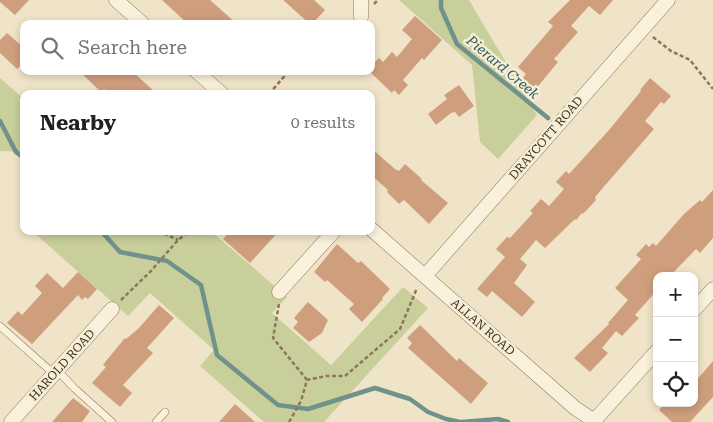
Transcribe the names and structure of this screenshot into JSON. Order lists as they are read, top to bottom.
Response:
{
  "streets": {
    "street": ["DRAYCOTT ROAD", "ALLAN ROAD", "HAROLD ROAD"]
  },
  "crossings": [
    ["DRAYCOTT ROAD", "ALLAN ROAD"]
  ],
  "water": ["Pierard Creek"],
  "page": {
    "search": "Search here",
    "heading": ["Nearby", "0 results"],
    "map_buttons": ["+", "−"]
  }
}
